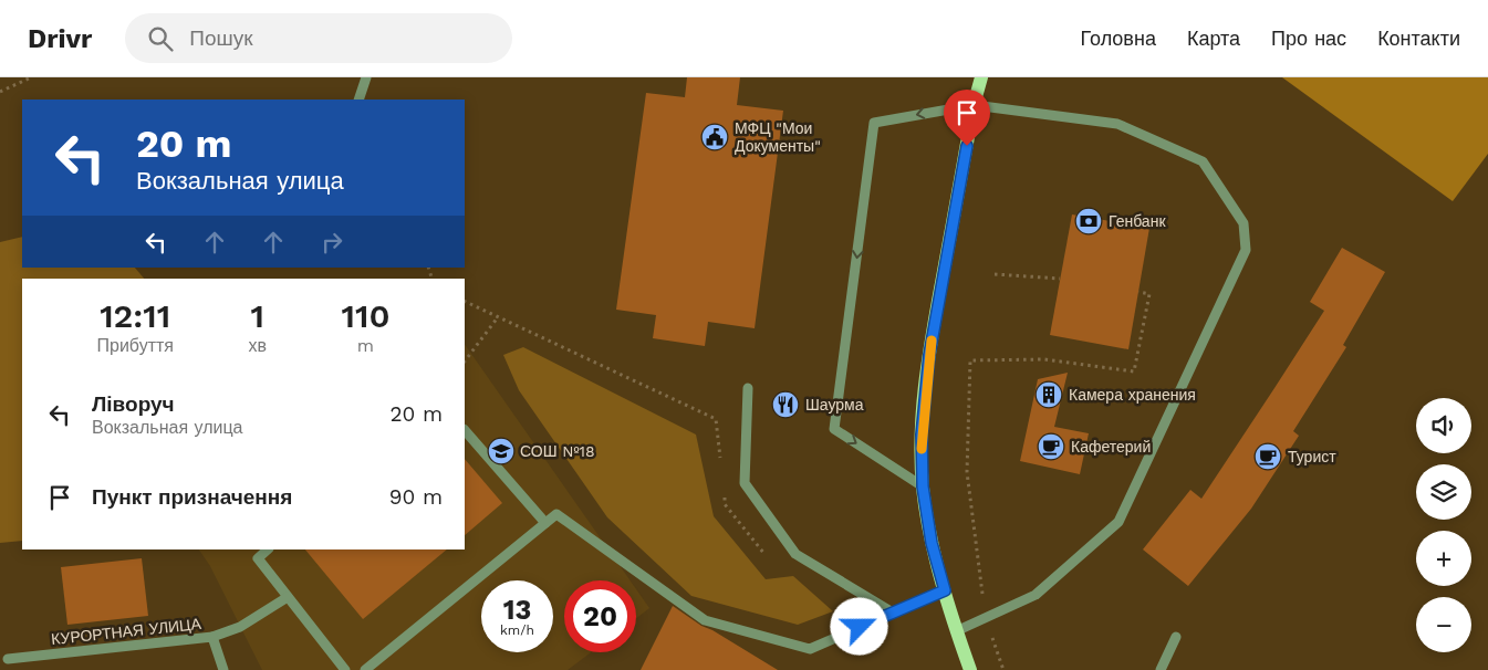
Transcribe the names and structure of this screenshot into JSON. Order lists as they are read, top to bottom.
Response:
{
  "streets": {
    "street": ["КУРОРТНАЯ УЛИЦА"]
  },
  "places": {
    "public building": ["МФЦ \"Мои Документы\""],
    "bank": ["Генбанк"],
    "building": ["Камера хранения"],
    "restaurant": ["Шаурма"],
    "cafe": ["Кафетерий", "Турист"],
    "school or university": ["СОШ №18"]
  },
  "page": {
    "header": "Drivr",
    "search": "Пошук",
    "nav": [
      "Головна",
      "Карта",
      "Про нас",
      "Контакти"
    ],
    "turn": ["20 m", "Вокзальная улица"],
    "eta": [
      "12:11",
      "Прибуття",
      "1",
      "хв",
      "110",
      "m"
    ],
    "list": [
      {
        "name": "Ліворуч",
        "note": "Вокзальная улица",
        "value": "20 m"
      },
      {
        "name": "Пункт призначення",
        "value": "90 m"
      }
    ],
    "map_buttons": ["+", "−"],
    "speed": "13 km/h",
    "limit": "20"
  }
}
